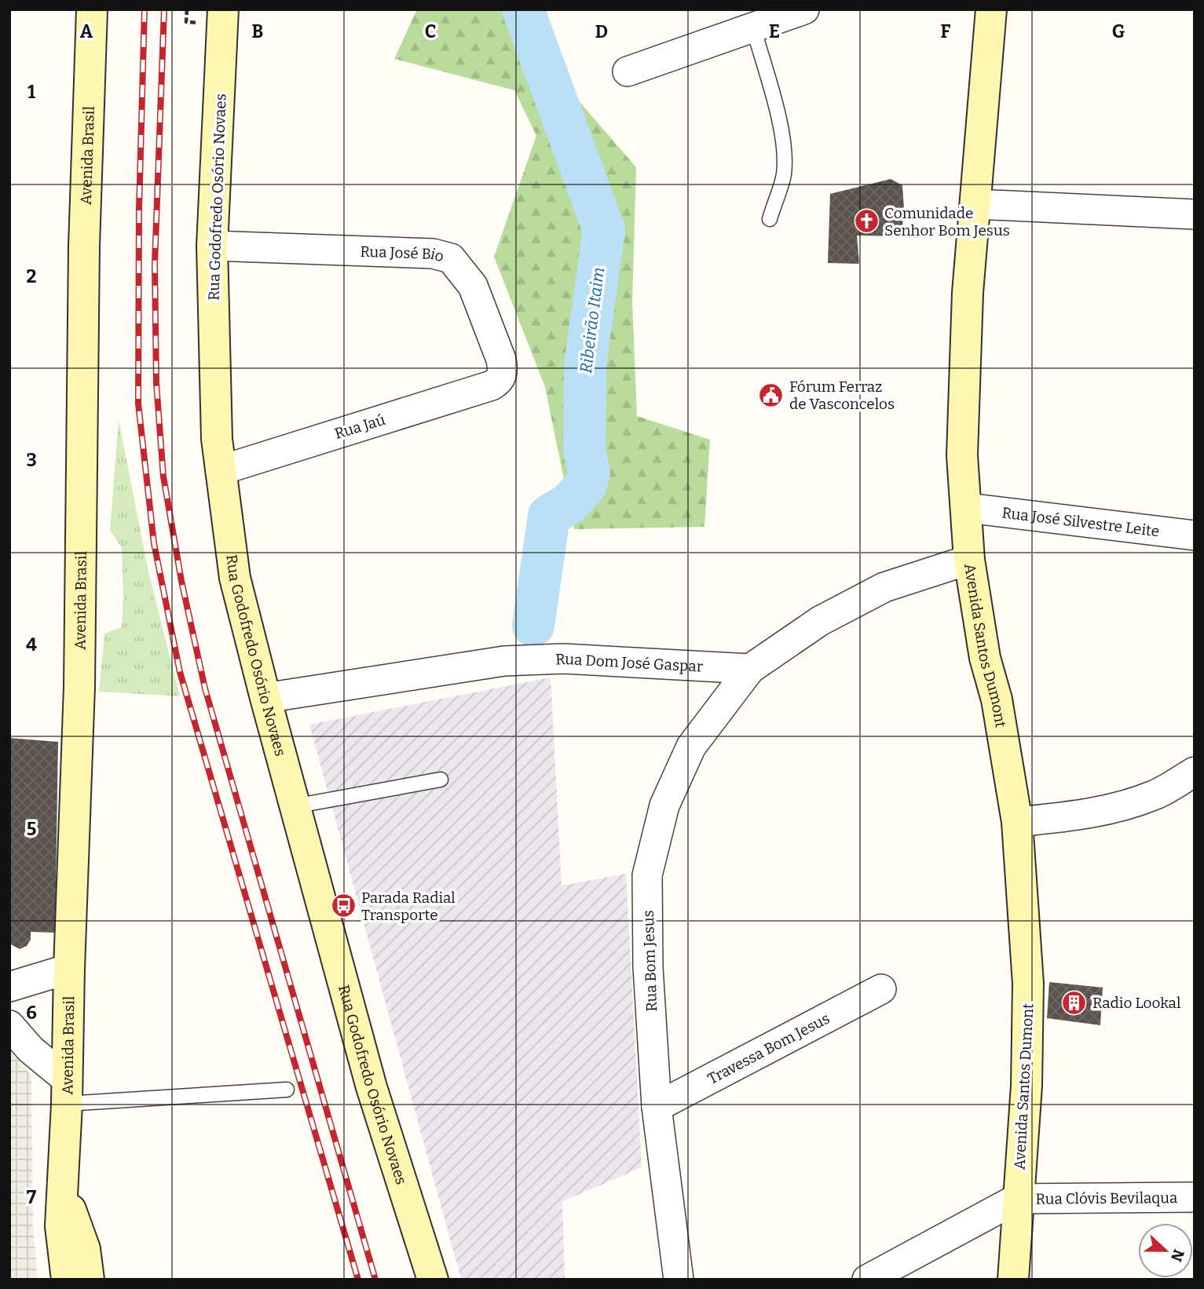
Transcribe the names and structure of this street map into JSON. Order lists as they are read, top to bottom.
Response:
{
  "streets": {
    "main road": ["Avenida Brasil", "Rua Godofredo Osório Novaes", "Avenida Santos Dumont"],
    "street": [
      "Rua José Bio",
      "Rua Jaú",
      "Rua José Silvestre Leite",
      "Rua Dom José Gaspar",
      "Rua Bom Jesus",
      "Travessa Bom Jesus",
      "Rua Clóvis Bevilaqua"
    ]
  },
  "crossings": [
    ["Rua Godofredo Osório Novaes", "Rua José Bio"],
    ["Rua Godofredo Osório Novaes", "Rua Jaú"],
    ["Rua Godofredo Osório Novaes", "Rua Dom José Gaspar"],
    ["Rua José Bio", "Rua Jaú"],
    ["Rua José Silvestre Leite", "Avenida Santos Dumont"],
    ["Avenida Santos Dumont", "Rua Clóvis Bevilaqua"],
    ["Rua Dom José Gaspar", "Rua Bom Jesus"],
    ["Rua Bom Jesus", "Travessa Bom Jesus"]
  ],
  "water": ["Ribeirão Itaim"],
  "places": {
    "church": ["Comunidade Senhor Bom Jesus"],
    "public building": ["Fórum Ferraz de Vasconcelos"],
    "bus stop": ["Parada Radial Transporte"],
    "building": ["Radio Lookal"]
  },
  "north": "right",
  "grid": {
    "columns": [
      "A",
      "B",
      "C",
      "D",
      "E",
      "F",
      "G"
    ],
    "rows": [
      "1",
      "2",
      "3",
      "4",
      "5",
      "6",
      "7"
    ]
  }
}
